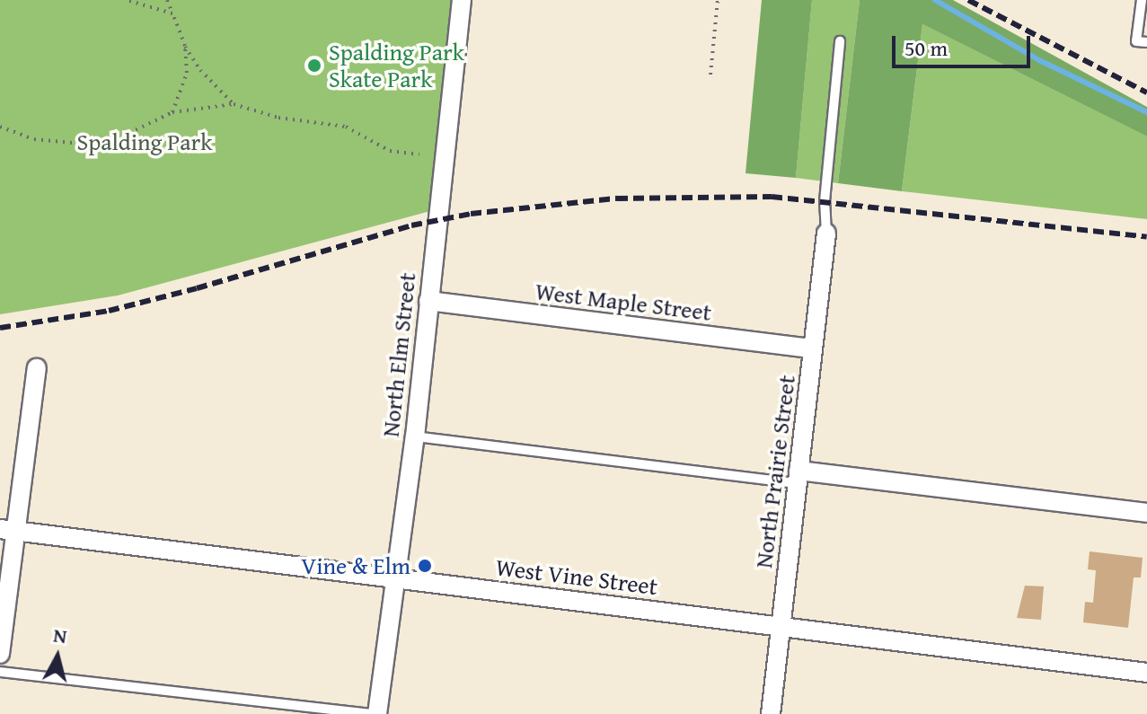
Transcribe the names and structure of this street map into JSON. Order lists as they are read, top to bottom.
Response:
{
  "streets": {
    "street": [
      "West Maple Street",
      "North Elm Street",
      "North Prairie Street",
      "West Vine Street"
    ]
  },
  "crossings": [
    ["West Maple Street", "North Elm Street"],
    ["West Maple Street", "North Prairie Street"],
    ["North Elm Street", "West Vine Street"],
    ["North Prairie Street", "West Vine Street"]
  ],
  "parks": ["Spalding Park"],
  "places": ["Spalding Park Skate Park", "Vine & Elm"],
  "scale_bar": "50 m",
  "north": "top"
}
